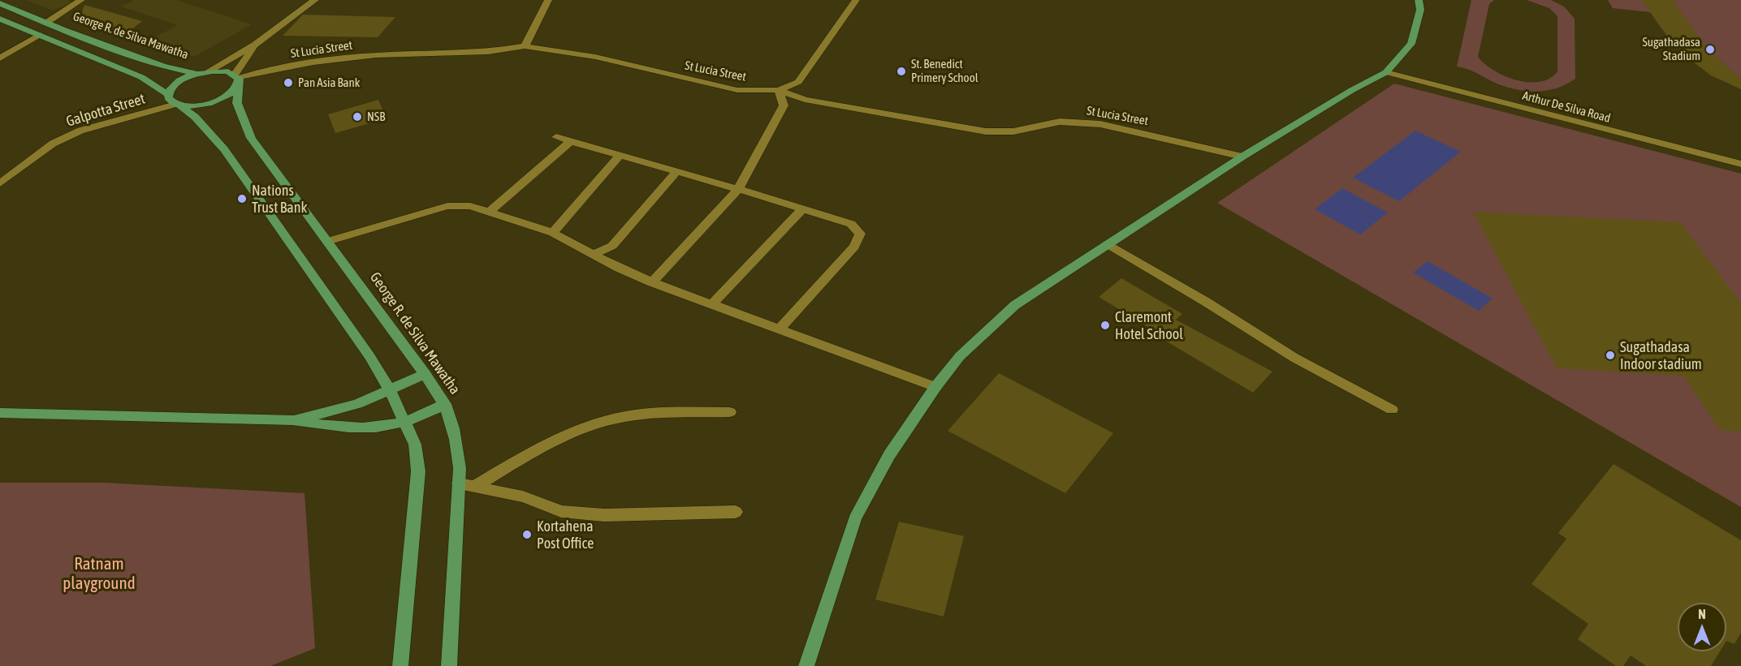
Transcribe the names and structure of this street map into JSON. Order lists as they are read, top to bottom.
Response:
{
  "streets": {
    "main road": ["George R. de Silva Mawatha"],
    "street": ["St Lucia Street", "Arthur De Silva Road", "Galpotta Street"]
  },
  "crossings": [
    ["George R. de Silva Mawatha", "St Lucia Street"]
  ],
  "parks": ["Ratnam playground"],
  "places": [
    "Sugathadasa Stadium",
    "St. Benedict Primery School",
    "Pan Asia Bank",
    "NSB",
    "Nations Trust Bank",
    "Claremont Hotel School",
    "Sugathadasa Indoor stadium",
    "Kortahena Post Office"
  ],
  "north": "top"
}
